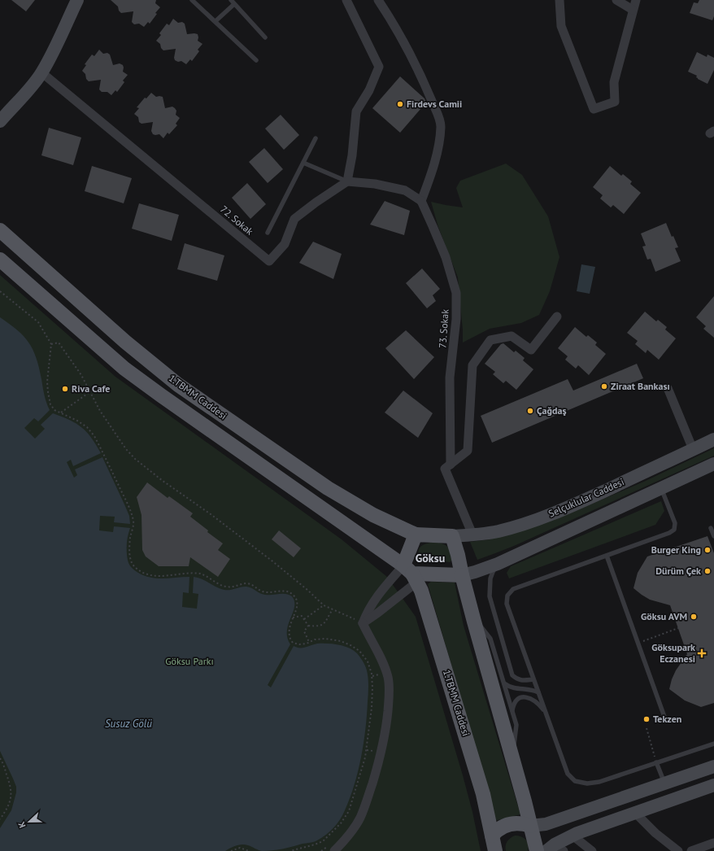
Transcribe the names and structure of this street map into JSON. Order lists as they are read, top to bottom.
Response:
{
  "streets": {
    "main road": ["1.TBMM Caddesi", "Selçuklular Caddesi"],
    "street": ["72. Sokak", "73. Sokak"]
  },
  "crossings": [
    ["73. Sokak", "Selçuklular Caddesi"]
  ],
  "districts": ["Göksu"],
  "water": ["Susuz Gölü"],
  "parks": ["Göksu Parkı"],
  "places": {
    "other": [
      "Firdevs Camii",
      "Ziraat Bankası",
      "Riva Cafe",
      "Çağdaş",
      "Burger King",
      "Dürüm Çek",
      "Göksu AVM",
      "Tekzen"
    ],
    "health": ["Göksupark Eczanesi"]
  },
  "north": "left"
}
